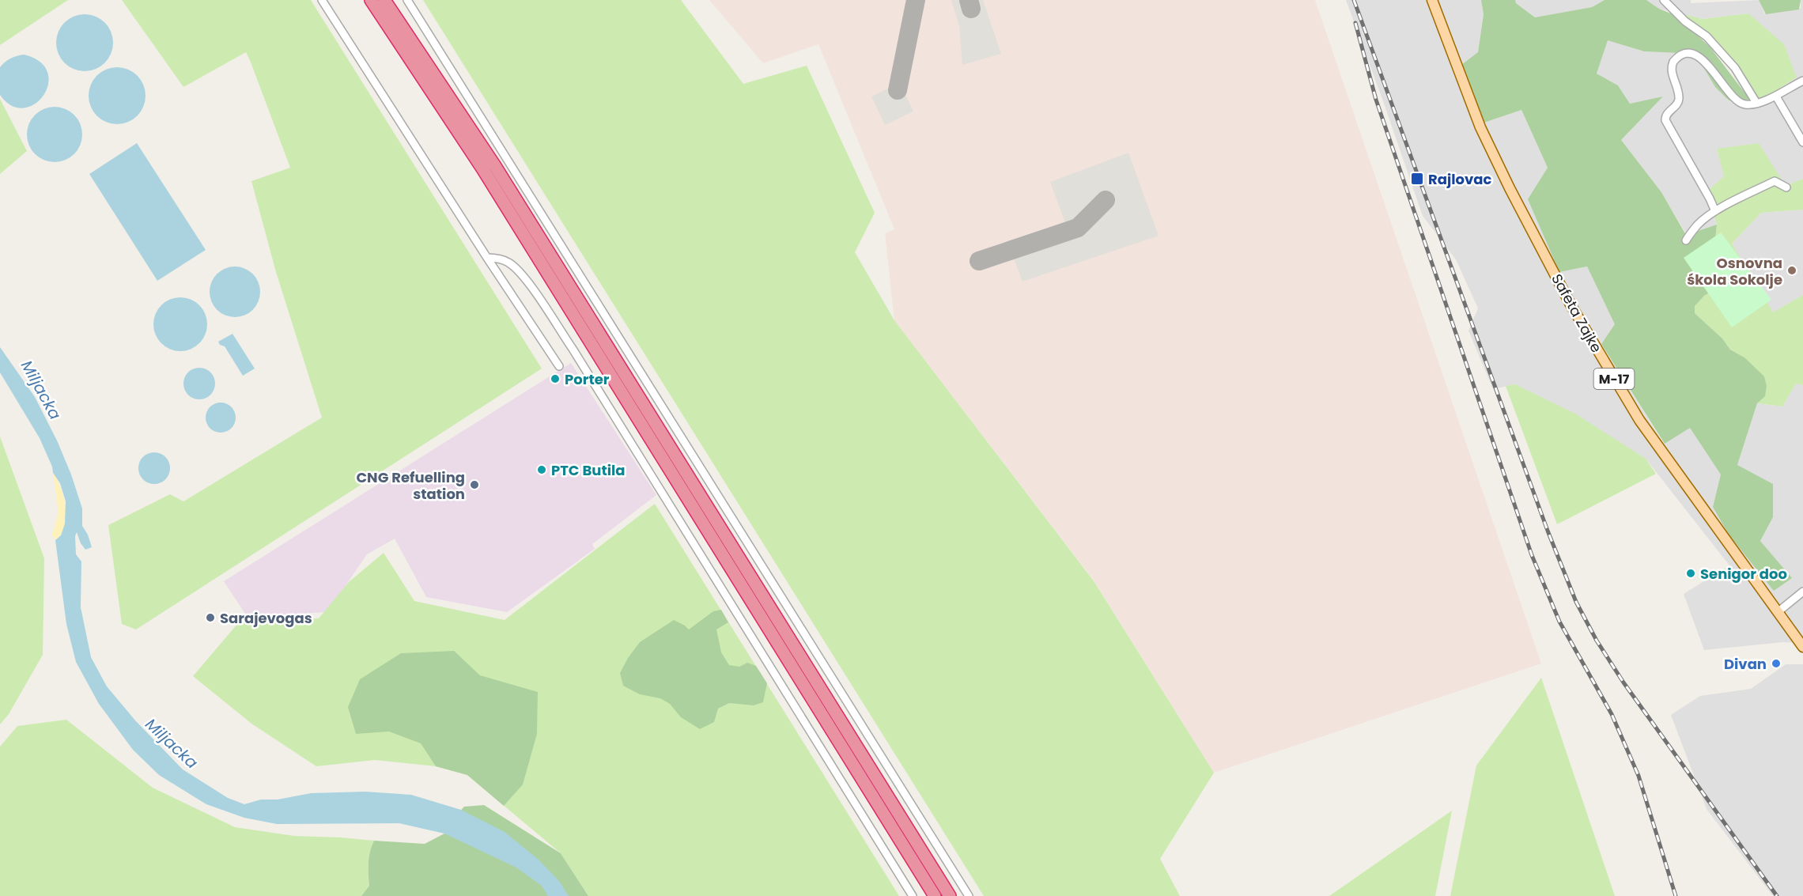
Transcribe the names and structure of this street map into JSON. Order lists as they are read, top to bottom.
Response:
{
  "streets": {
    "main road": ["Safeta Zajke", "M-17"]
  },
  "water": ["Miljacka"],
  "places": {
    "transit": ["Rajlovac"],
    "other": [
      "Osnovna śkola Sokolje",
      "Porter",
      "PTC Butila",
      "CNG Refuelling station",
      "Senigor doo",
      "Sarajevogas",
      "Divan"
    ]
  }
}
